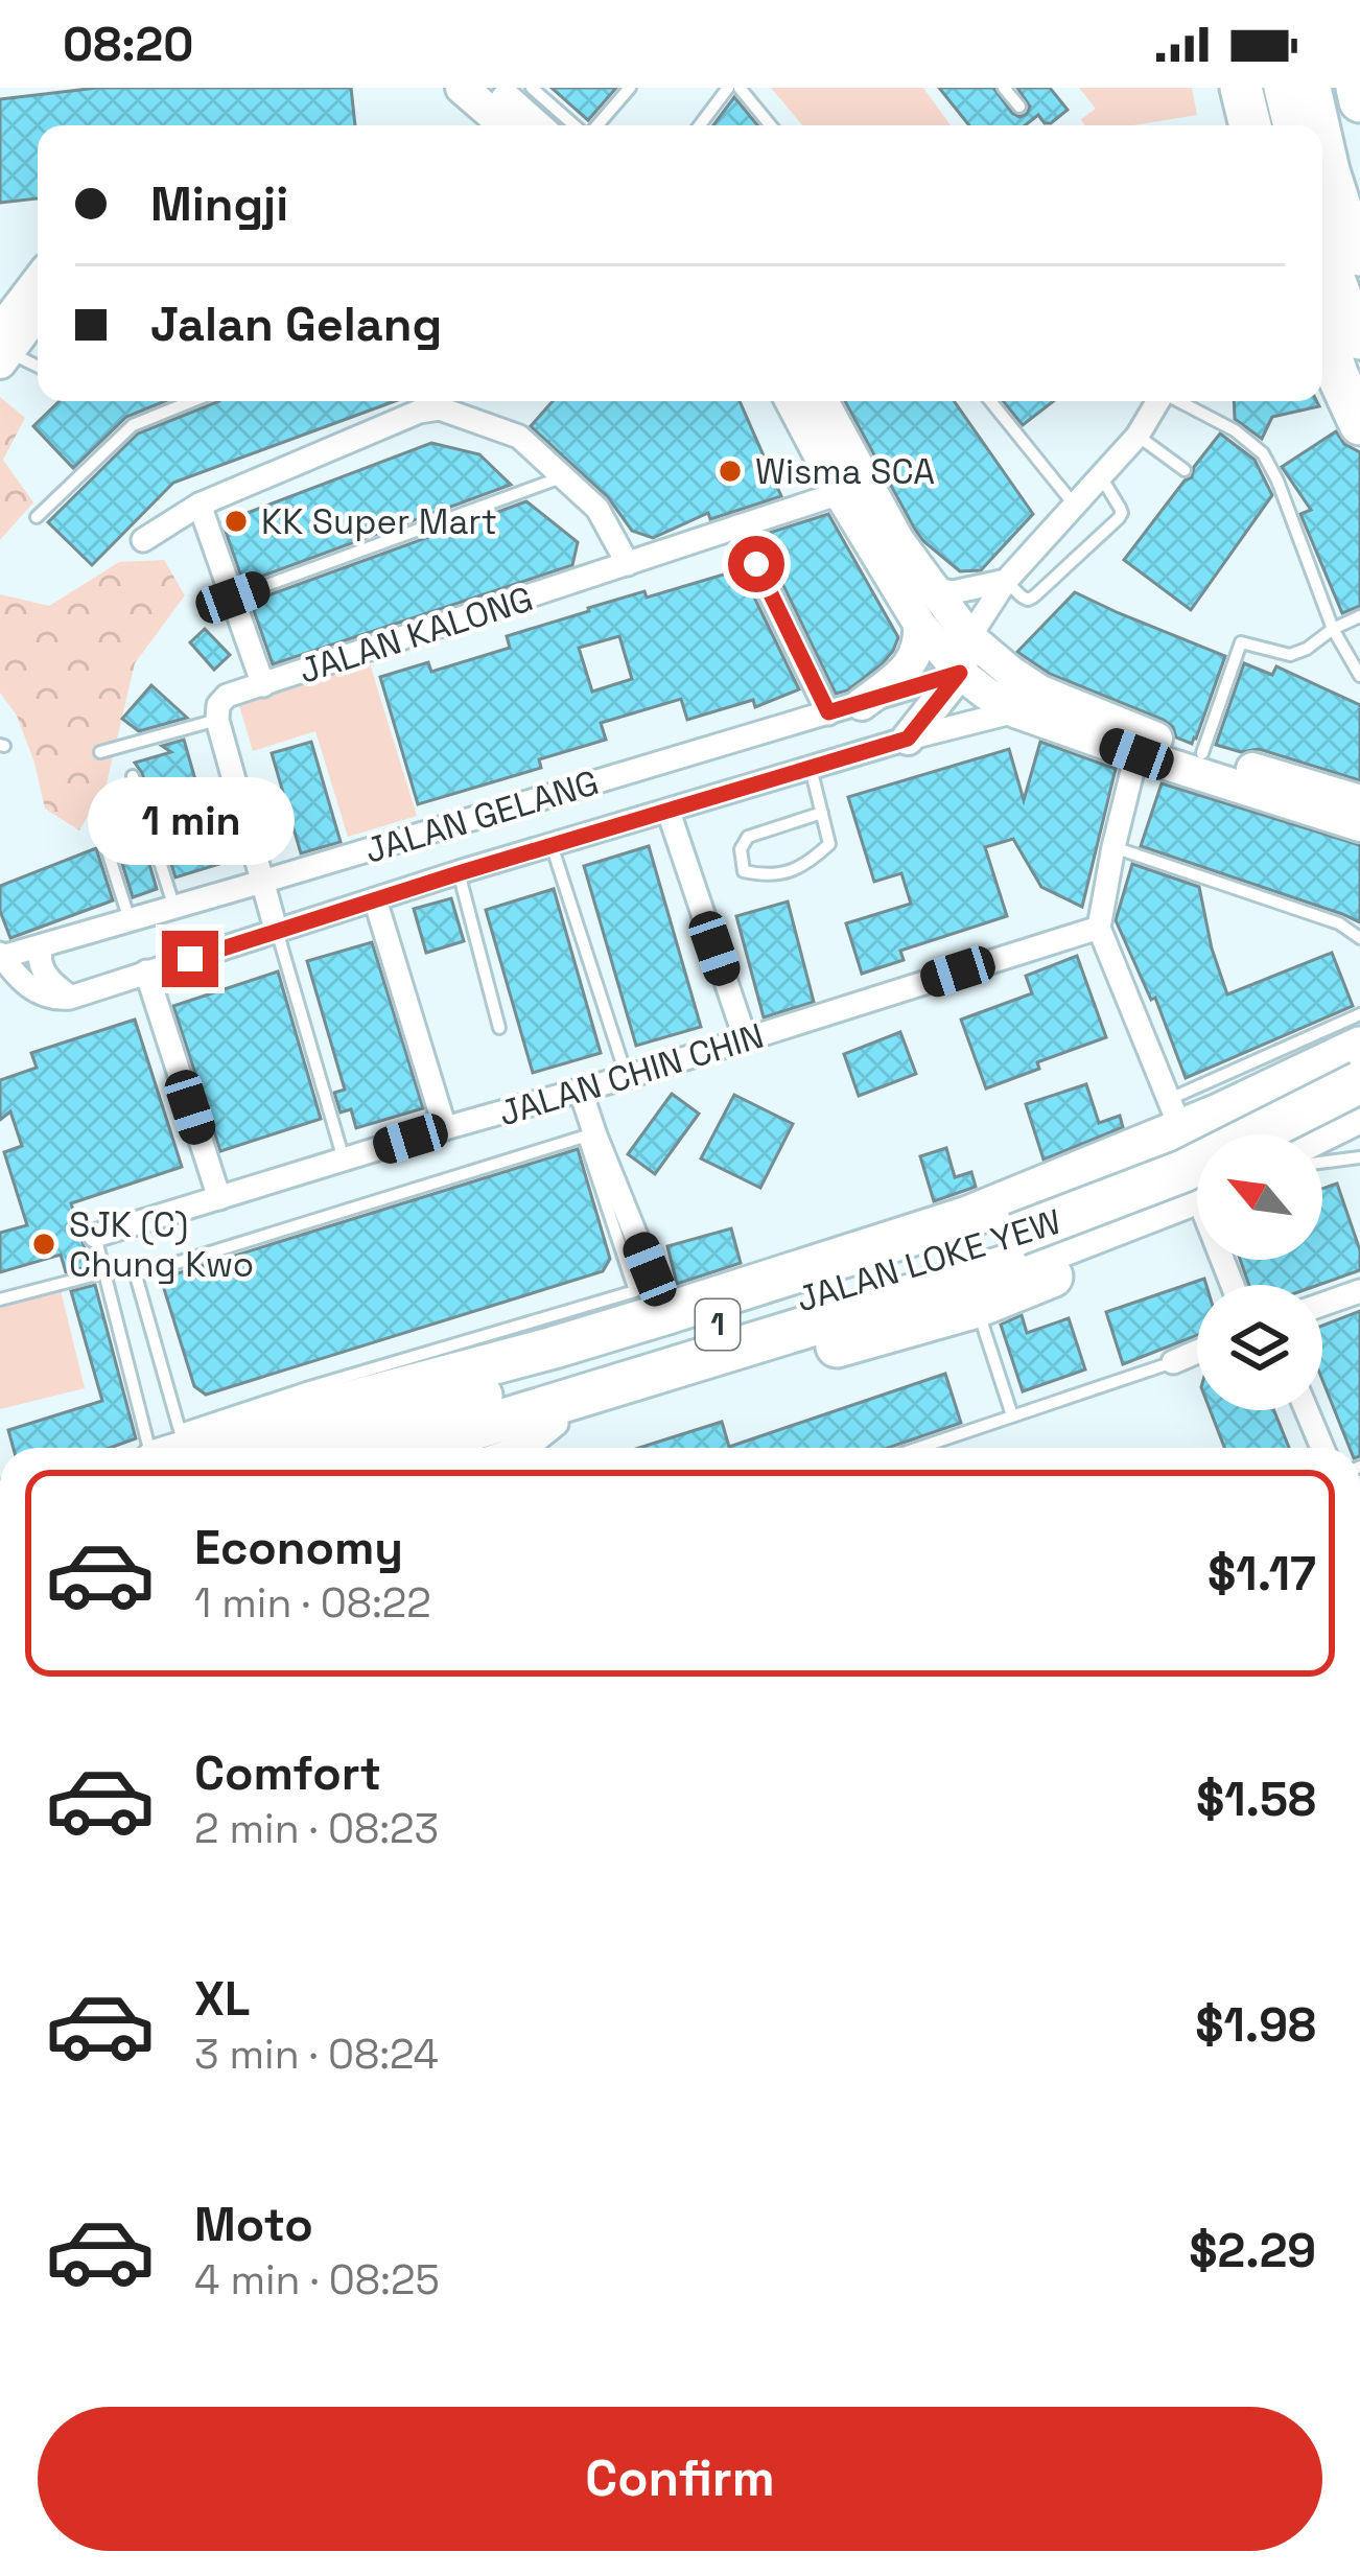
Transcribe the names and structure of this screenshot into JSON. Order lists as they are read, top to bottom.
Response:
{
  "streets": {
    "highway": ["JALAN LOKE YEW", "1"],
    "street": ["JALAN KALONG", "JALAN GELANG", "JALAN CHIN CHIN"]
  },
  "places": ["Wisma SCA", "KK Super Mart", "SJK (C) Chung Kwo"],
  "north": "top left",
  "page": {
    "status": "08:20",
    "banner": ["Mingji", "Jalan Gelang"],
    "bubble": "1 min",
    "list": [
      {
        "name": "Economy",
        "note": "1 min · 08:22",
        "value": "$1.17"
      },
      {
        "name": "Comfort",
        "note": "2 min · 08:23",
        "value": "$1.58"
      },
      {
        "name": "XL",
        "note": "3 min · 08:24",
        "value": "$1.98"
      },
      {
        "name": "Moto",
        "note": "4 min · 08:25",
        "value": "$2.29"
      }
    ],
    "buttons": "Confirm"
  }
}
